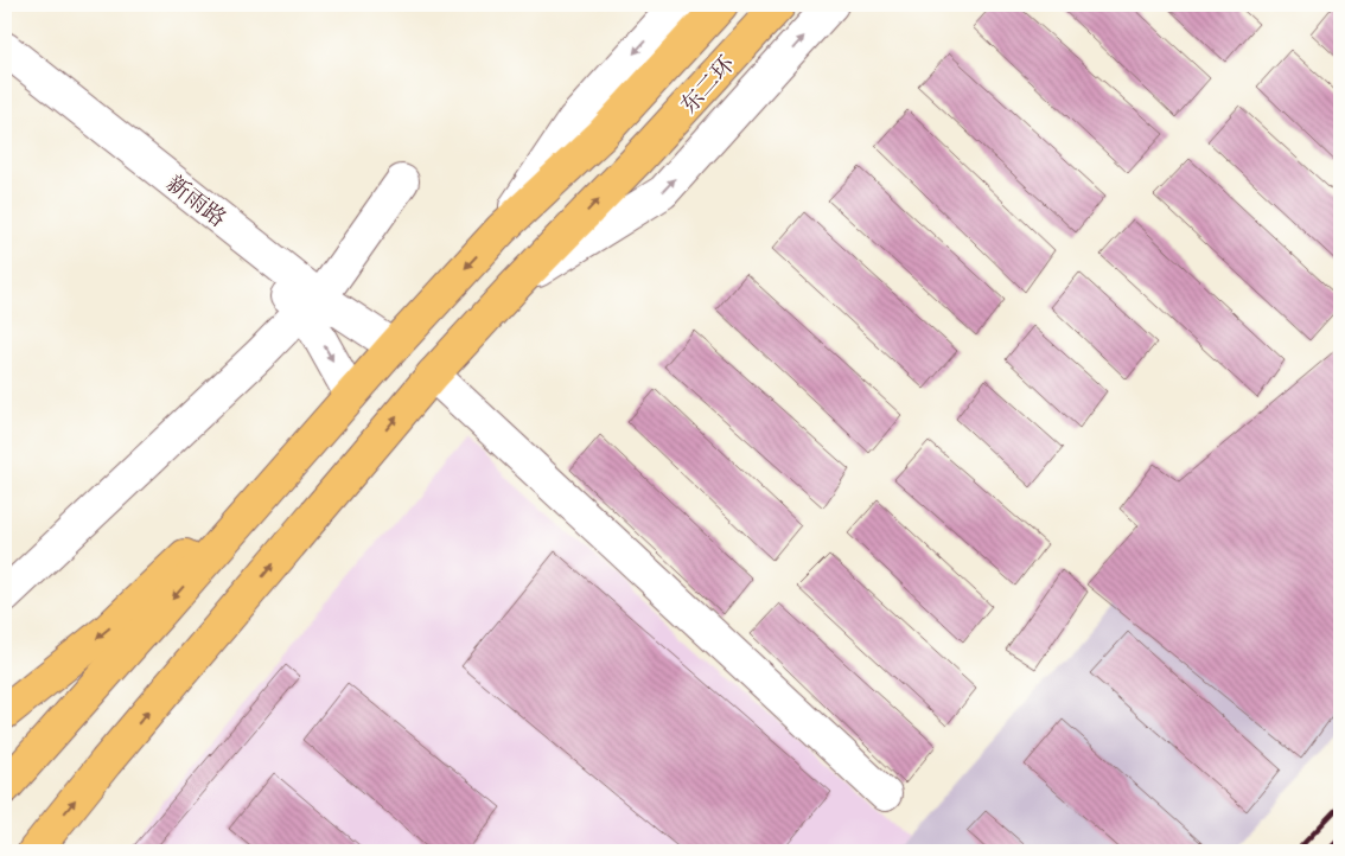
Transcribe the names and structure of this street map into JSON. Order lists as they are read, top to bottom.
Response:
{
  "streets": {
    "highway": ["东二环"],
    "street": ["新雨路"]
  },
  "crossings": [
    ["东二环", "新雨路"]
  ]
}
